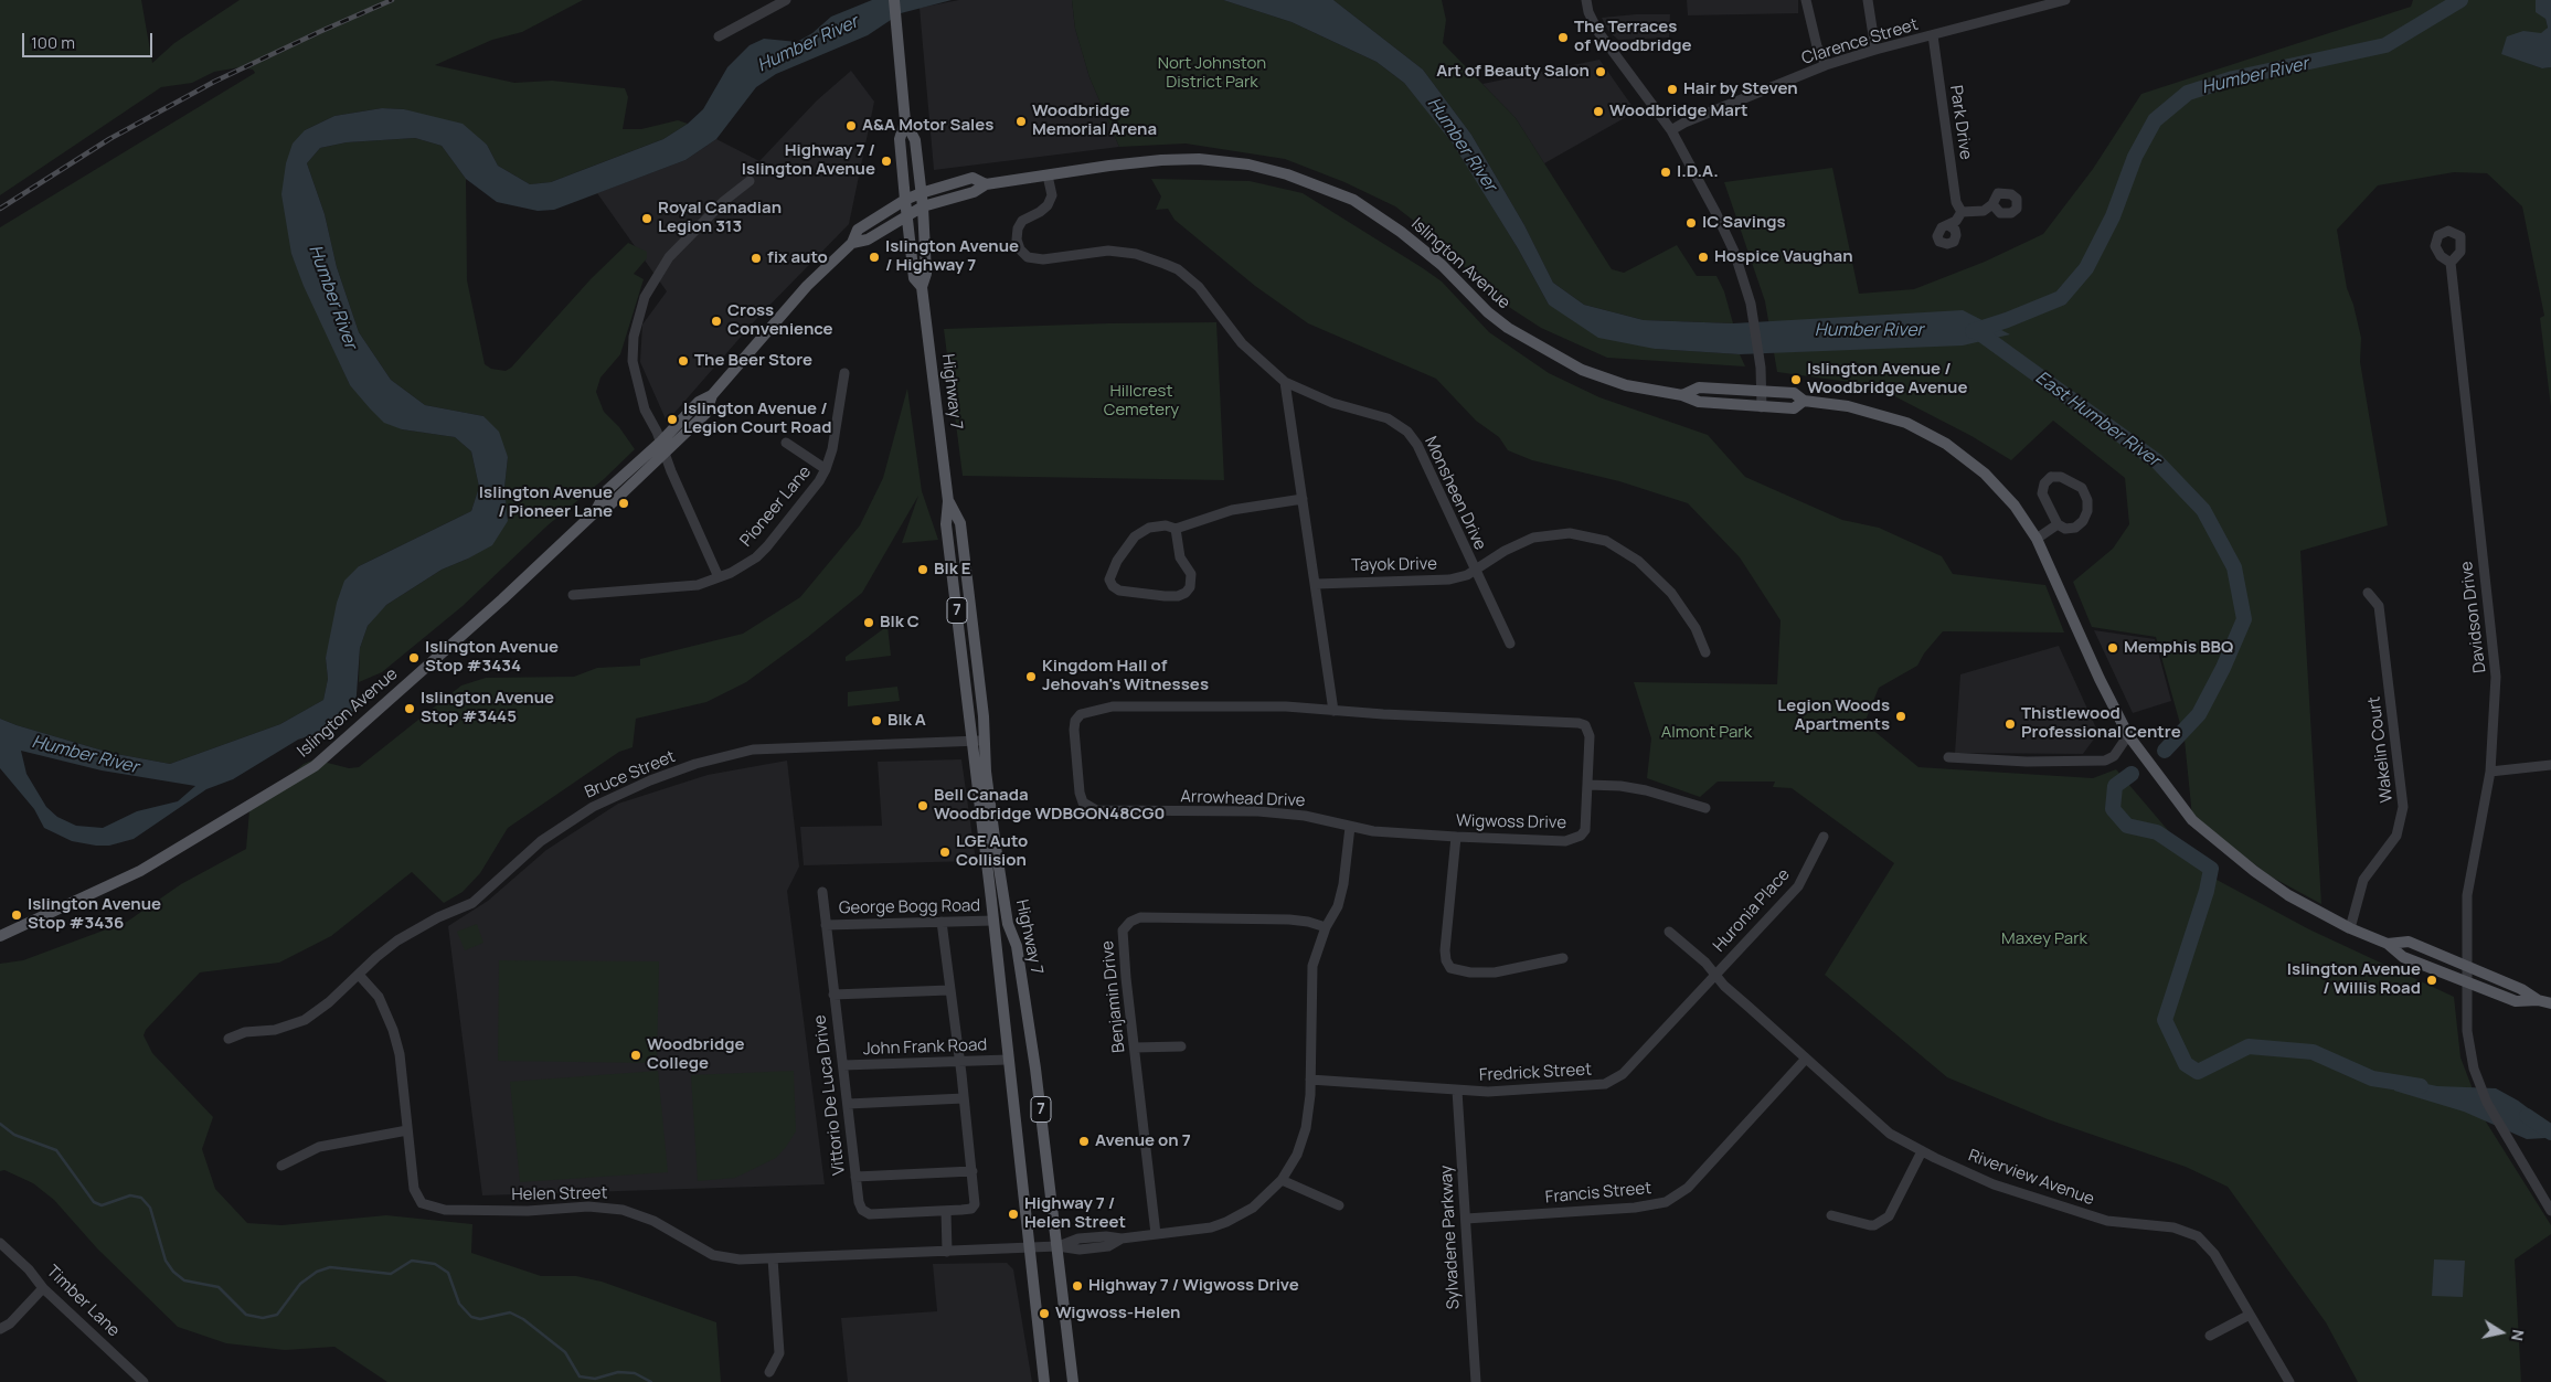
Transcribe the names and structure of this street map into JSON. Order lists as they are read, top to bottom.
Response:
{
  "streets": {
    "main road": ["Islington Avenue", "Highway 7", "7"],
    "street": [
      "Clarence Street",
      "Park Drive",
      "Monsheen Drive",
      "Pioneer Lane",
      "Tayok Drive",
      "Davidson Drive",
      "Wakelin Court",
      "Bruce Street",
      "Arrowhead Drive",
      "Wigwoss Drive",
      "George Bogg Road",
      "Huronia Place",
      "Benjamin Drive",
      "John Frank Road",
      "Fredrick Street",
      "Vittorio De Luca Drive",
      "Riverview Avenue",
      "Francis Street",
      "Helen Street",
      "Sylvadene Parkway",
      "Timber Lane"
    ]
  },
  "crossings": [
    ["Clarence Street", "Park Drive"],
    ["Islington Avenue", "Highway 7"],
    ["Islington Avenue", "Monsheen Drive"],
    ["Islington Avenue", "Davidson Drive"],
    ["Islington Avenue", "Wakelin Court"],
    ["Highway 7", "Bruce Street"],
    ["Highway 7", "George Bogg Road"],
    ["Highway 7", "John Frank Road"],
    ["Highway 7", "Helen Street"],
    ["Monsheen Drive", "Tayok Drive"],
    ["Bruce Street", "Helen Street"],
    ["Arrowhead Drive", "Wigwoss Drive"],
    ["George Bogg Road", "Vittorio De Luca Drive"],
    ["Huronia Place", "Fredrick Street"],
    ["Huronia Place", "Riverview Avenue"],
    ["John Frank Road", "Vittorio De Luca Drive"],
    ["Fredrick Street", "Riverview Avenue"],
    ["Fredrick Street", "Sylvadene Parkway"],
    ["Riverview Avenue", "Francis Street"],
    ["Francis Street", "Sylvadene Parkway"]
  ],
  "water": ["Humber River", "East Humber River"],
  "parks": [
    "Nort Johnston District Park",
    "Hillcrest Cemetery",
    "Almont Park",
    "Maxey Park"
  ],
  "places": [
    "The Terraces of Woodbridge",
    "Art of Beauty Salon",
    "Hair by Steven",
    "Woodbridge Mart",
    "Woodbridge Memorial Arena",
    "A&A Motor Sales",
    "Highway 7 / Islington Avenue",
    "I.D.A.",
    "Royal Canadian Legion 313",
    "IC Savings",
    "Islington Avenue / Highway 7",
    "Hospice Vaughan",
    "fix auto",
    "Cross Convenience",
    "The Beer Store",
    "Islington Avenue / Woodbridge Avenue",
    "Islington Avenue / Legion Court Road",
    "Islington Avenue / Pioneer Lane",
    "Blk E",
    "Blk C",
    "Memphis BBQ",
    "Islington Avenue Stop #3434",
    "Kingdom Hall of Jehovah's Witnesses",
    "Islington Avenue Stop #3445",
    "Legion Woods Apartments",
    "Blk A",
    "Thistlewood Professional Centre",
    "Bell Canada Woodbridge WDBGON48CG0",
    "LGE Auto Collision",
    "Islington Avenue Stop #3436",
    "Islington Avenue / Willis Road",
    "Woodbridge College",
    "Avenue on 7",
    "Highway 7 / Helen Street",
    "Highway 7 / Wigwoss Drive",
    "Wigwoss-Helen"
  ],
  "scale_bar": "100 m",
  "north": "right"
}
